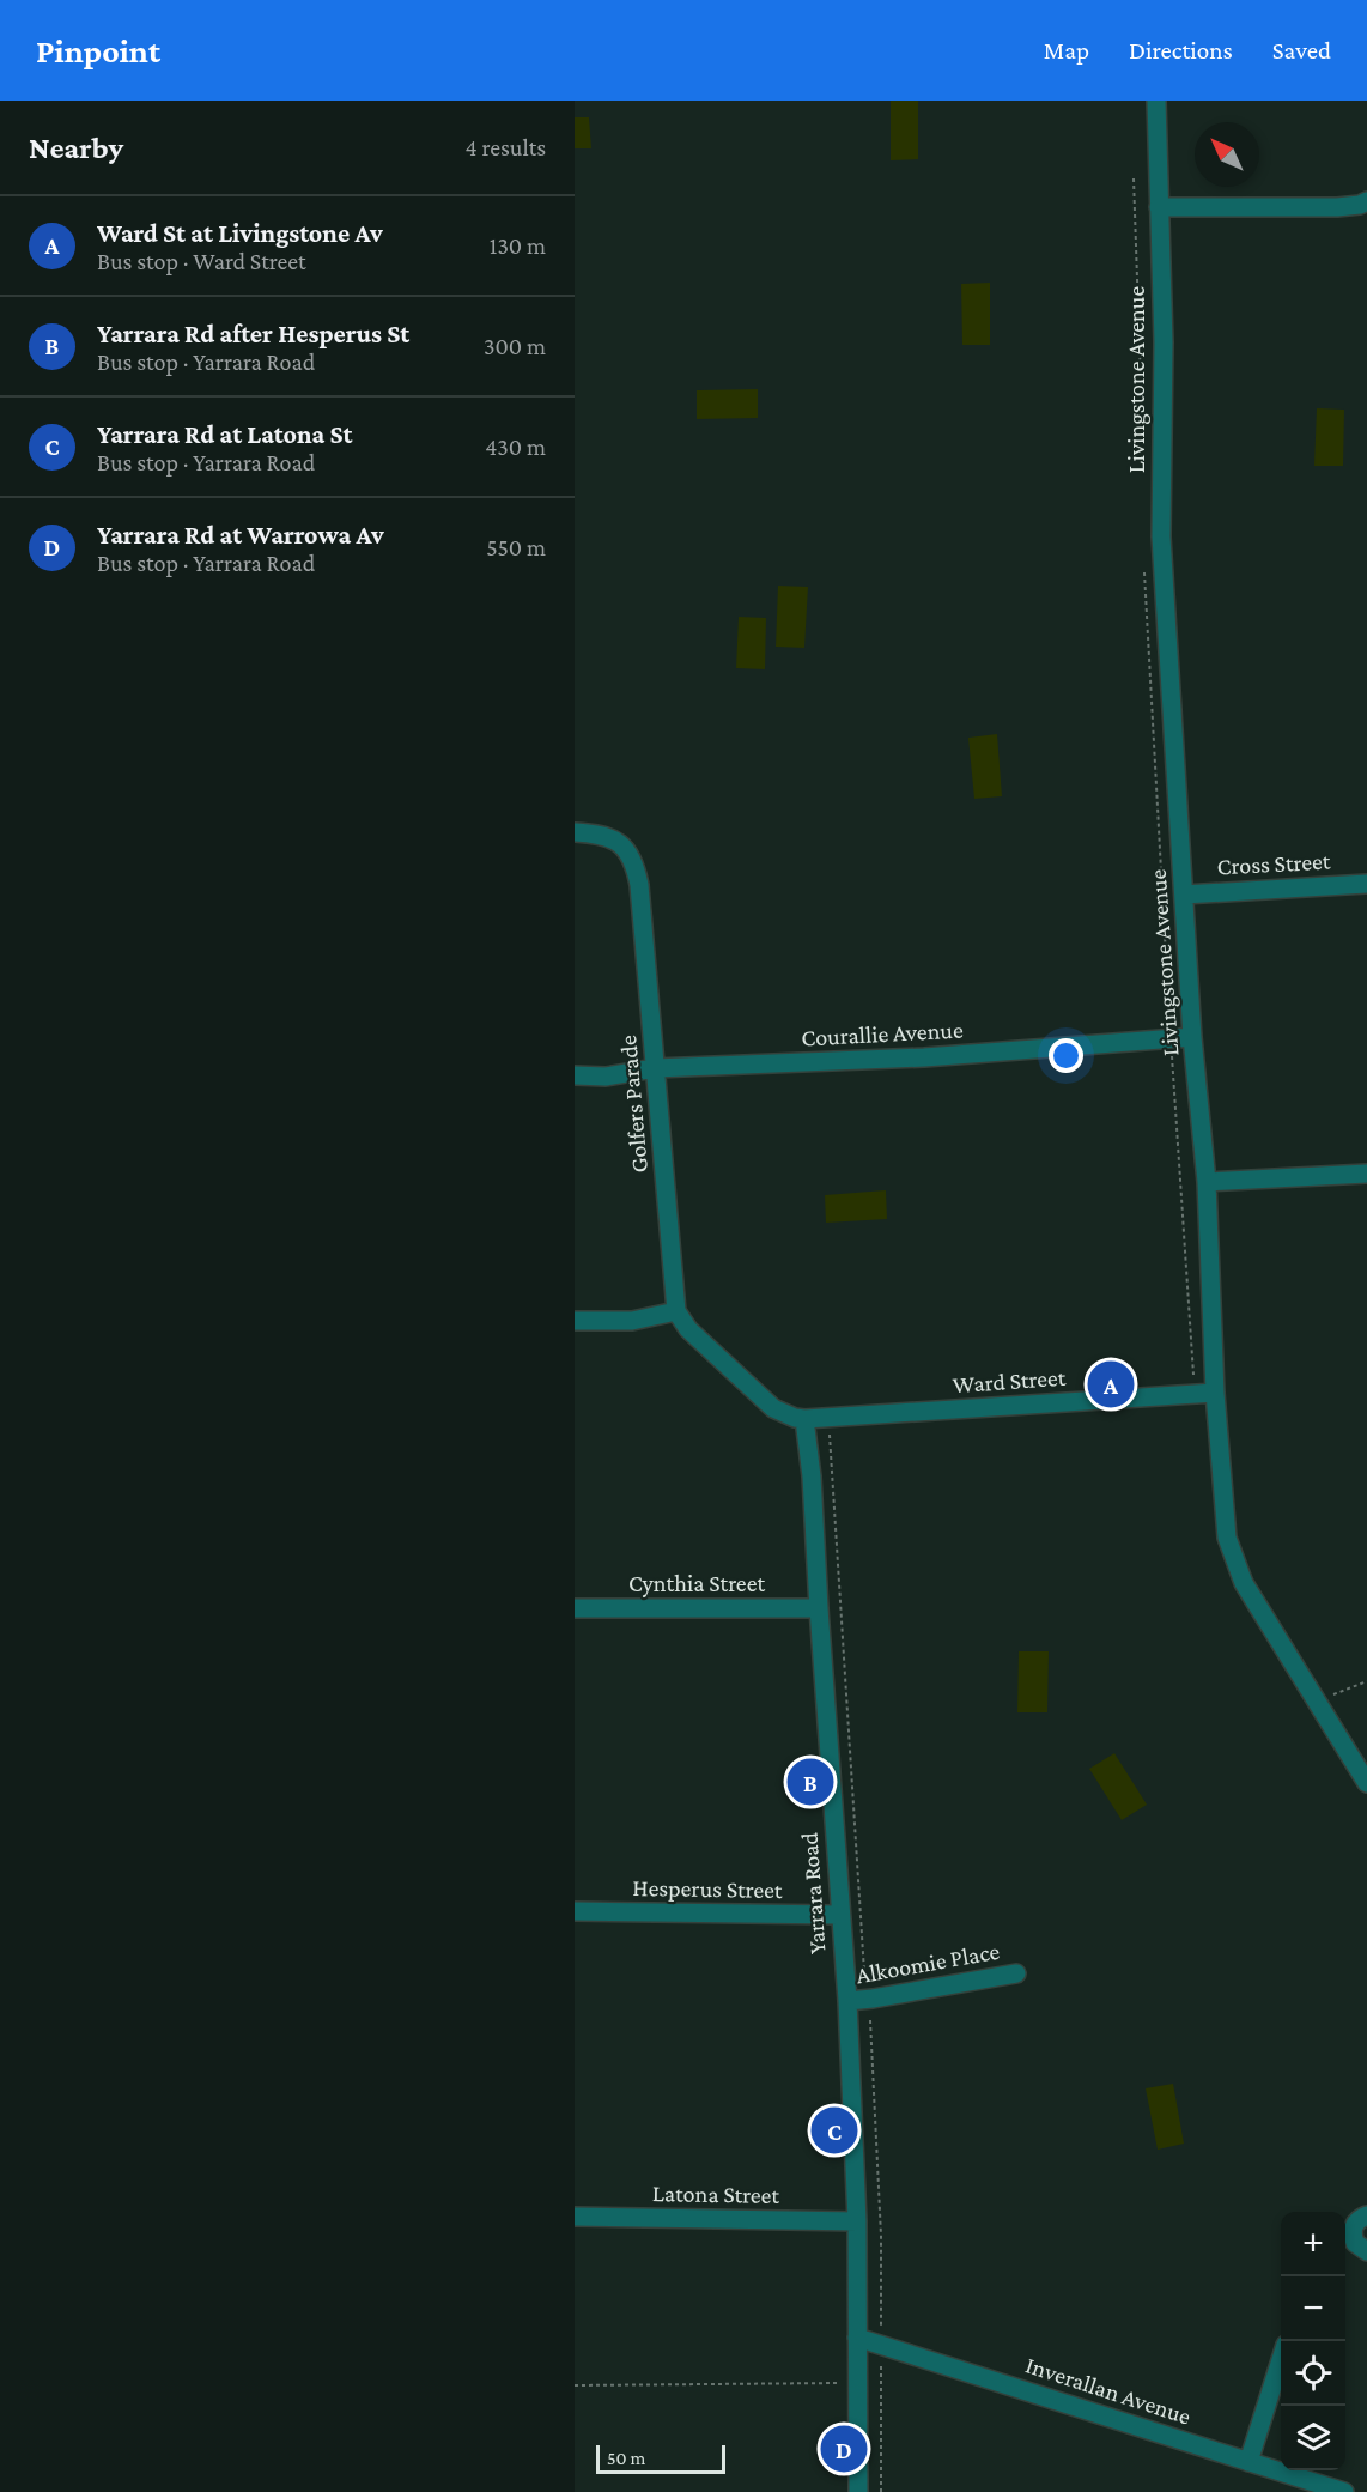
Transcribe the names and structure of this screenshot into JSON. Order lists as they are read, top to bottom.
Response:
{
  "streets": {
    "street": [
      "Livingstone Avenue",
      "Cross Street",
      "Courallie Avenue",
      "Golfers Parade",
      "Ward Street",
      "Cynthia Street",
      "Hesperus Street",
      "Yarrara Road",
      "Alkoomie Place",
      "Latona Street",
      "Inverallan Avenue"
    ]
  },
  "crossings": [
    ["Livingstone Avenue", "Cross Street"],
    ["Livingstone Avenue", "Courallie Avenue"],
    ["Livingstone Avenue", "Ward Street"],
    ["Courallie Avenue", "Golfers Parade"],
    ["Ward Street", "Yarrara Road"],
    ["Cynthia Street", "Yarrara Road"],
    ["Hesperus Street", "Yarrara Road"],
    ["Yarrara Road", "Alkoomie Place"],
    ["Yarrara Road", "Latona Street"],
    ["Yarrara Road", "Inverallan Avenue"]
  ],
  "scale_bar": "50 m",
  "north": "top left",
  "page": {
    "header": "Pinpoint",
    "nav": ["Map", "Directions", "Saved"],
    "heading": ["Nearby", "4 results"],
    "list": [
      {
        "mark": "A",
        "name": "Ward St at Livingstone Av",
        "note": "Bus stop · Ward Street",
        "value": "130 m"
      },
      {
        "mark": "B",
        "name": "Yarrara Rd after Hesperus St",
        "note": "Bus stop · Yarrara Road",
        "value": "300 m"
      },
      {
        "mark": "C",
        "name": "Yarrara Rd at Latona St",
        "note": "Bus stop · Yarrara Road",
        "value": "430 m"
      },
      {
        "mark": "D",
        "name": "Yarrara Rd at Warrowa Av",
        "note": "Bus stop · Yarrara Road",
        "value": "550 m"
      }
    ],
    "pins": [
      "A",
      "B",
      "C",
      "D"
    ],
    "map_buttons": ["+", "−"],
    "scale": "50 m"
  }
}
